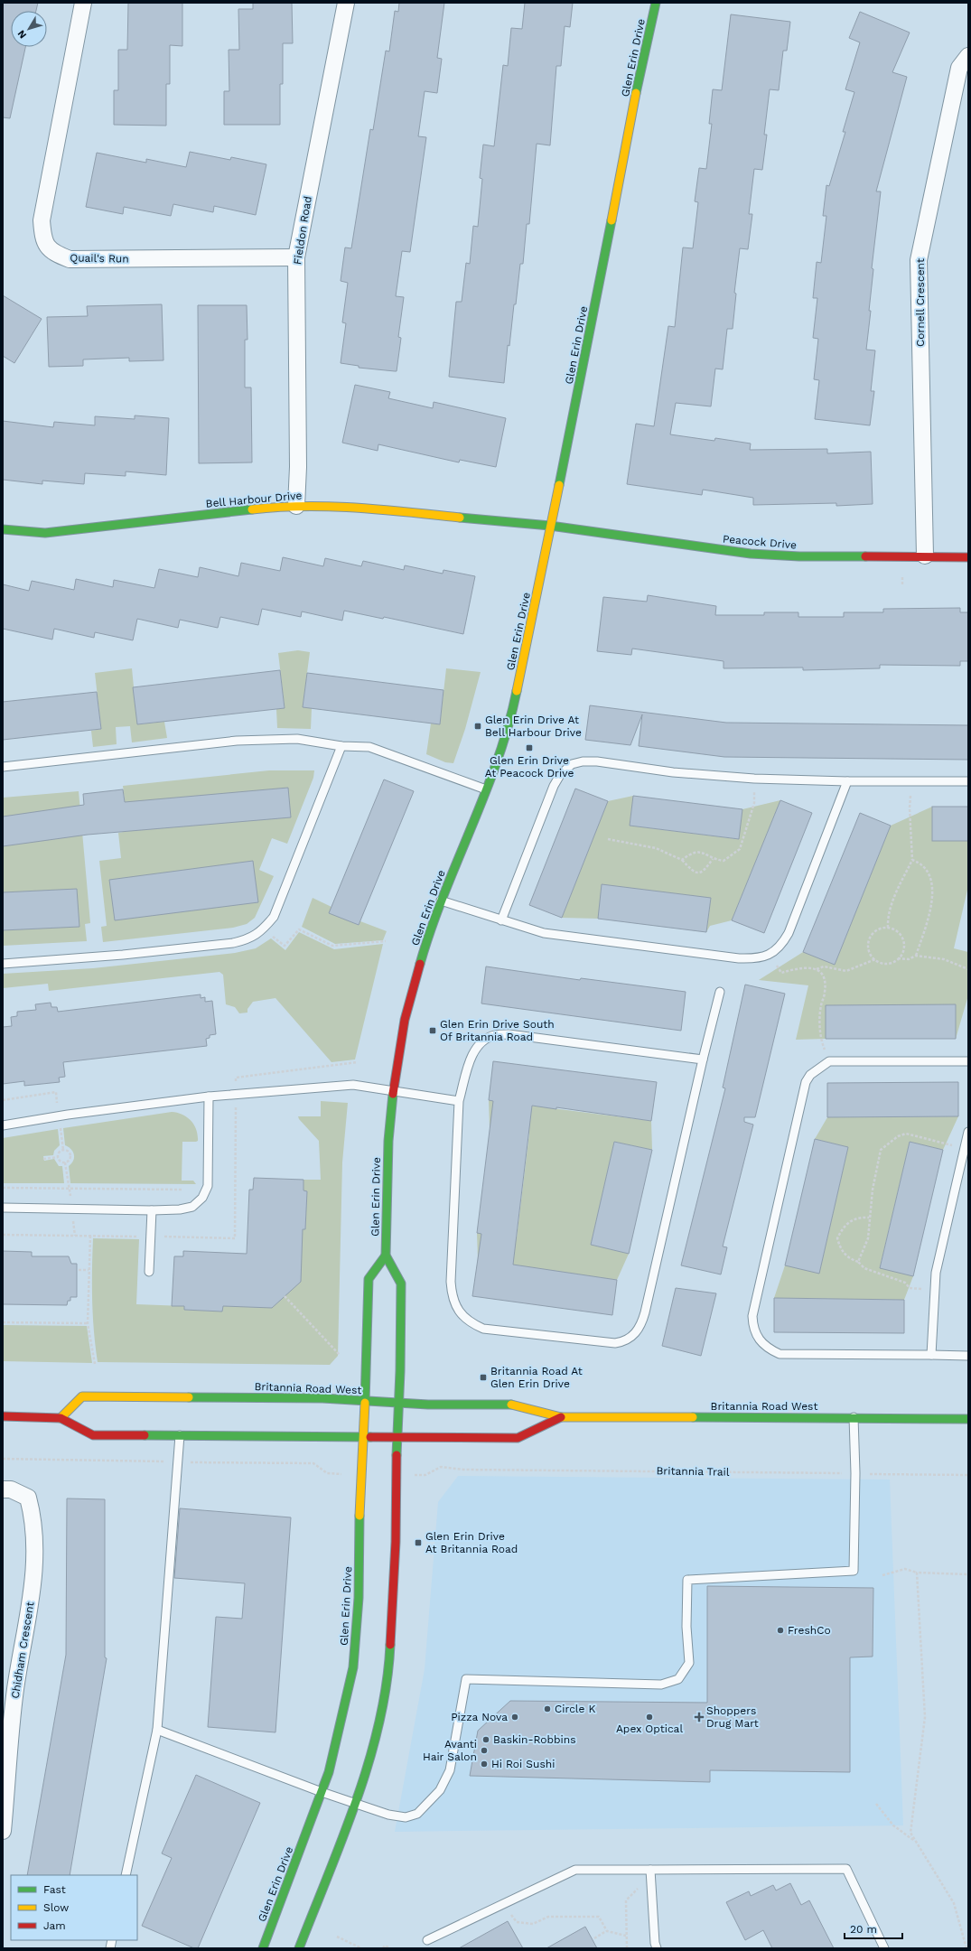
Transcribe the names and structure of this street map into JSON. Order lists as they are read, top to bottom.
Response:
{
  "streets": {
    "street": [
      "Glen Erin Drive",
      "Fieldon Road",
      "Quail's Run",
      "Cornell Crescent",
      "Bell Harbour Drive",
      "Peacock Drive",
      "Britannia Road West",
      "Chidham Crescent"
    ],
    "path": ["Britannia Trail"]
  },
  "crossings": [
    ["Glen Erin Drive", "Bell Harbour Drive"],
    ["Glen Erin Drive", "Peacock Drive"],
    ["Glen Erin Drive", "Britannia Road West"],
    ["Fieldon Road", "Quail's Run"],
    ["Fieldon Road", "Bell Harbour Drive"],
    ["Cornell Crescent", "Peacock Drive"],
    ["Bell Harbour Drive", "Peacock Drive"]
  ],
  "places": {
    "transit": [
      "Glen Erin Drive At Bell Harbour Drive",
      "Glen Erin Drive At Peacock Drive",
      "Glen Erin Drive South Of Britannia Road",
      "Britannia Road At Glen Erin Drive",
      "Glen Erin Drive At Britannia Road"
    ],
    "other": [
      "FreshCo",
      "Circle K",
      "Pizza Nova",
      "Apex Optical",
      "Baskin-Robbins",
      "Avanti Hair Salon",
      "Hi Roi Sushi"
    ],
    "health": ["Shoppers Drug Mart"]
  },
  "legend": ["Fast", "Slow", "Jam"],
  "scale_bar": "20 m",
  "north": "bottom left"
}
